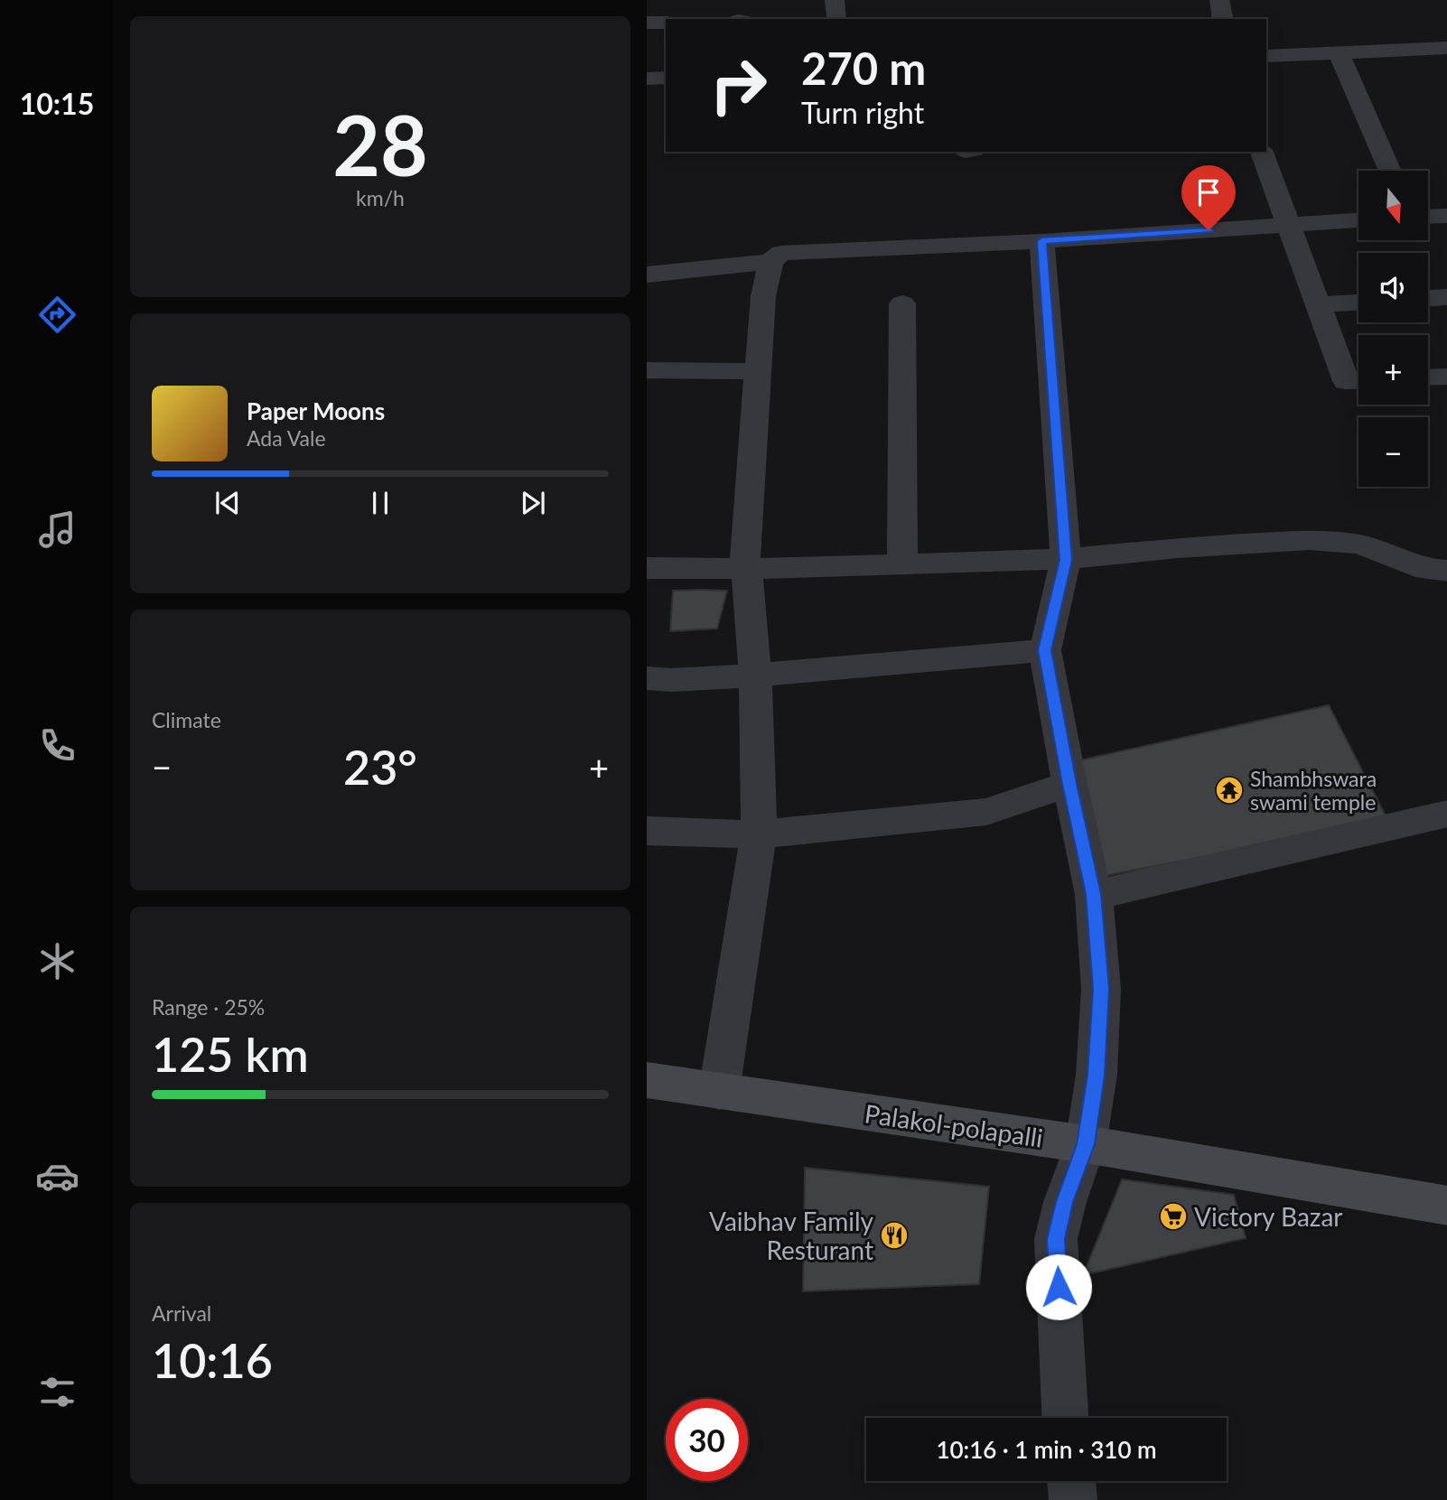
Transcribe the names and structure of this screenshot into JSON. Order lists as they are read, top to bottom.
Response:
{
  "streets": {
    "street": ["Palakol-polapalli"]
  },
  "places": {
    "temple": ["Shambhswara swami temple"],
    "supermarket": ["Victory Bazar"],
    "restaurant": ["Vaibhav Family Resturant"]
  },
  "north": "bottom",
  "page": {
    "tabs": "10:15",
    "tile": [
      ["28", "km/h"],
      "Climate",
      ["Range · 25%", "125 km"],
      ["Arrival", "10:16"]
    ],
    "turn": ["270 m", "Turn right"],
    "map_buttons": ["+", "−"],
    "song": ["Paper Moons", "Ada Vale"],
    "heat": ["−", "23°", "+"],
    "limit": "30",
    "trip": "10:16 · 1 min · 310 m"
  }
}
